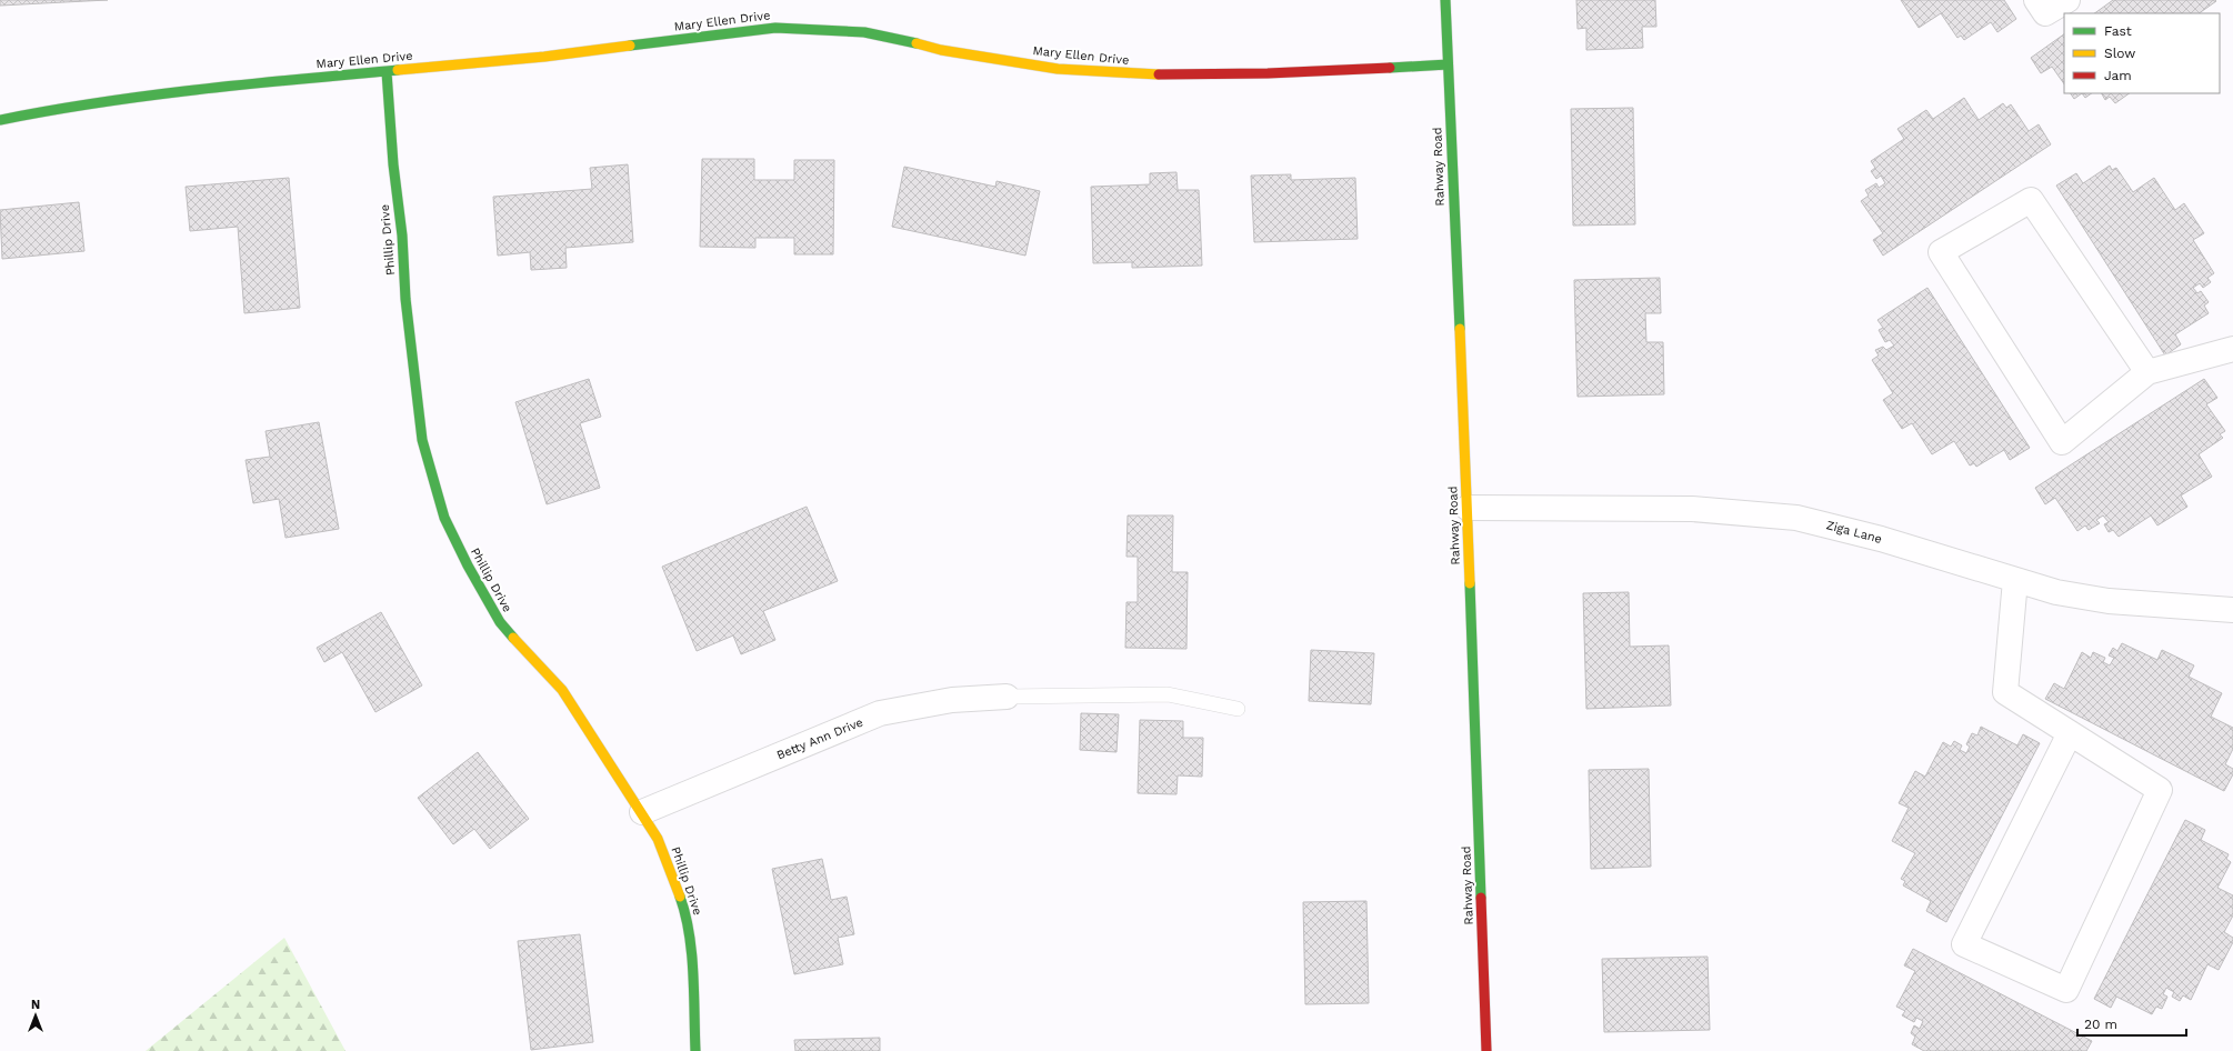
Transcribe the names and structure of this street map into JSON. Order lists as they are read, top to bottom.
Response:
{
  "streets": {
    "street": [
      "Mary Ellen Drive",
      "Rahway Road",
      "Phillip Drive",
      "Ziga Lane",
      "Betty Ann Drive"
    ]
  },
  "crossings": [
    ["Mary Ellen Drive", "Rahway Road"],
    ["Mary Ellen Drive", "Phillip Drive"],
    ["Rahway Road", "Ziga Lane"],
    ["Phillip Drive", "Betty Ann Drive"]
  ],
  "legend": ["Fast", "Slow", "Jam"],
  "scale_bar": "20 m",
  "north": "top"
}
